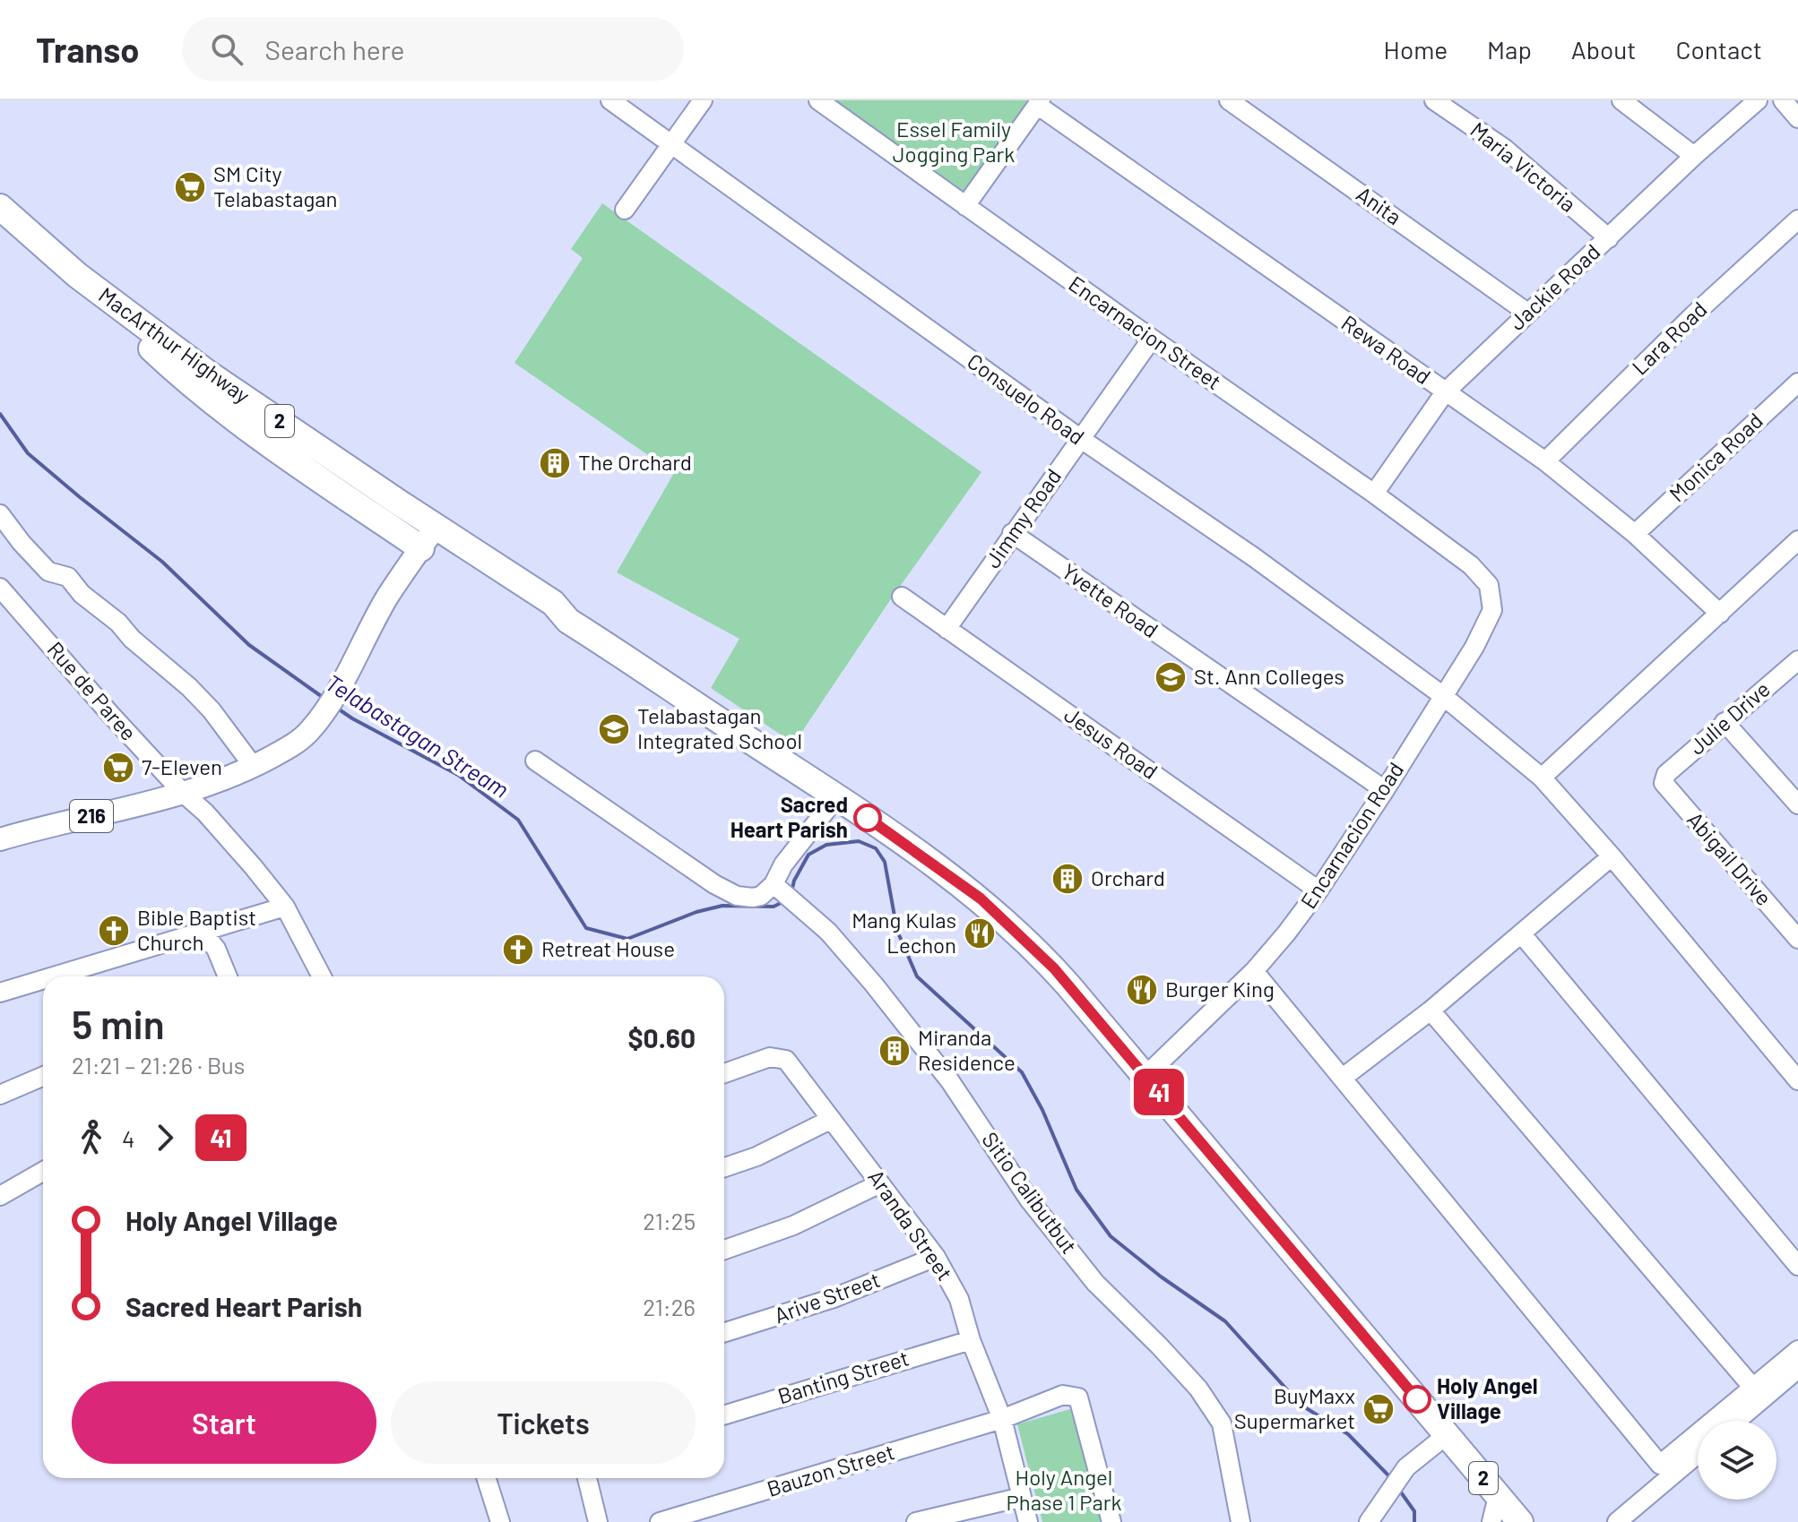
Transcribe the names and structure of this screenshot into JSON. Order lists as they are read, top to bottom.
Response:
{
  "streets": {
    "highway": ["MacArthur Highway", "2"],
    "main road": ["216"],
    "street": [
      "Maria Victoria",
      "Anita",
      "Jackie Road",
      "Encarnacion Street",
      "Lara Road",
      "Rewa Road",
      "Consuelo Road",
      "Monica Road",
      "Jimmy Road",
      "Yvette Road",
      "Rue de Paree",
      "Julie Drive",
      "Jesus Road",
      "Encarnacion Road",
      "Abigail Drive",
      "Sitio Calibutbut",
      "Aranda Street",
      "Arive Street",
      "Banting Street",
      "Bauzon Street"
    ]
  },
  "crossings": [
    ["Maria Victoria", "Jackie Road"],
    ["Anita", "Jackie Road"],
    ["Jackie Road", "Encarnacion Street"],
    ["Jackie Road", "Rewa Road"],
    ["Encarnacion Street", "Jimmy Road"],
    ["Encarnacion Street", "Encarnacion Road"],
    ["Lara Road", "Rewa Road"],
    ["MacArthur Highway", "216"],
    ["MacArthur Highway", "Encarnacion Road"],
    ["Rewa Road", "Monica Road"],
    ["Consuelo Road", "Jimmy Road"],
    ["Consuelo Road", "Encarnacion Road"],
    ["Jimmy Road", "Yvette Road"],
    ["Jimmy Road", "Jesus Road"],
    ["Yvette Road", "Encarnacion Road"],
    ["Rue de Paree", "216"],
    ["Julie Drive", "Abigail Drive"],
    ["Jesus Road", "Encarnacion Road"],
    ["Aranda Street", "Arive Street"],
    ["Aranda Street", "Banting Street"],
    ["Aranda Street", "Bauzon Street"]
  ],
  "water": ["Telabastagan Stream"],
  "parks": ["Essel Family Jogging Park", "Holy Angel Phase 1 Park"],
  "places": {
    "supermarket": ["SM City Telabastagan", "7-Eleven", "BuyMaxx Supermarket"],
    "building": ["The Orchard", "Orchard", "Miranda Residence"],
    "school or university": ["St. Ann Colleges", "Telabastagan Integrated School"],
    "other": ["Sacred Heart Parish", "Holy Angel Village"],
    "church": ["Bible Baptist Church", "Retreat House"],
    "restaurant": ["Mang Kulas Lechon", "Burger King"]
  },
  "lines": ["bus line 41"],
  "page": {
    "header": "Transo",
    "search": "Search here",
    "nav": [
      "Home",
      "Map",
      "About",
      "Contact"
    ],
    "on_map": "41",
    "heading": ["5 min", "21:21 – 21:26 · Bus", "$0.60"],
    "legs": ["4", "41"],
    "list": [
      {
        "name": "Holy Angel Village",
        "value": "21:25"
      },
      {
        "name": "Sacred Heart Parish",
        "value": "21:26"
      }
    ],
    "buttons": ["Start", "Tickets"]
  }
}
